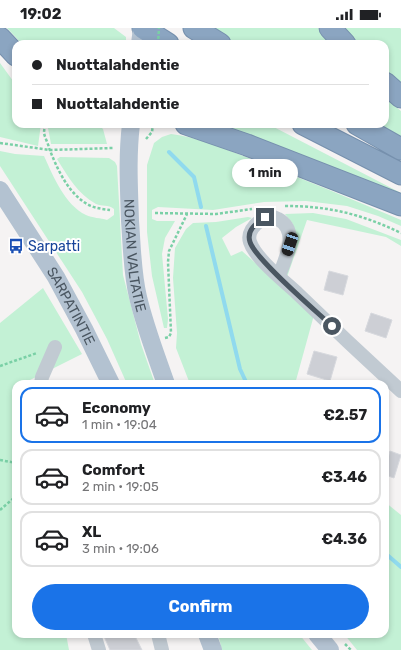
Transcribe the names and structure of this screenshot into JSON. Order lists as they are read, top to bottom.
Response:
{
  "streets": {
    "main road": ["NOKIAN VALTATIE", "SARPATINTIE"]
  },
  "places": {
    "bus stop": ["Sarpatti"]
  },
  "page": {
    "status": "19:02",
    "banner": ["Nuottalahdentie", "Nuottalahdentie"],
    "bubble": "1 min",
    "list": [
      {
        "name": "Economy",
        "note": "1 min · 19:04",
        "value": "€2.57"
      },
      {
        "name": "Comfort",
        "note": "2 min · 19:05",
        "value": "€3.46"
      },
      {
        "name": "XL",
        "note": "3 min · 19:06",
        "value": "€4.36"
      }
    ],
    "buttons": "Confirm"
  }
}
